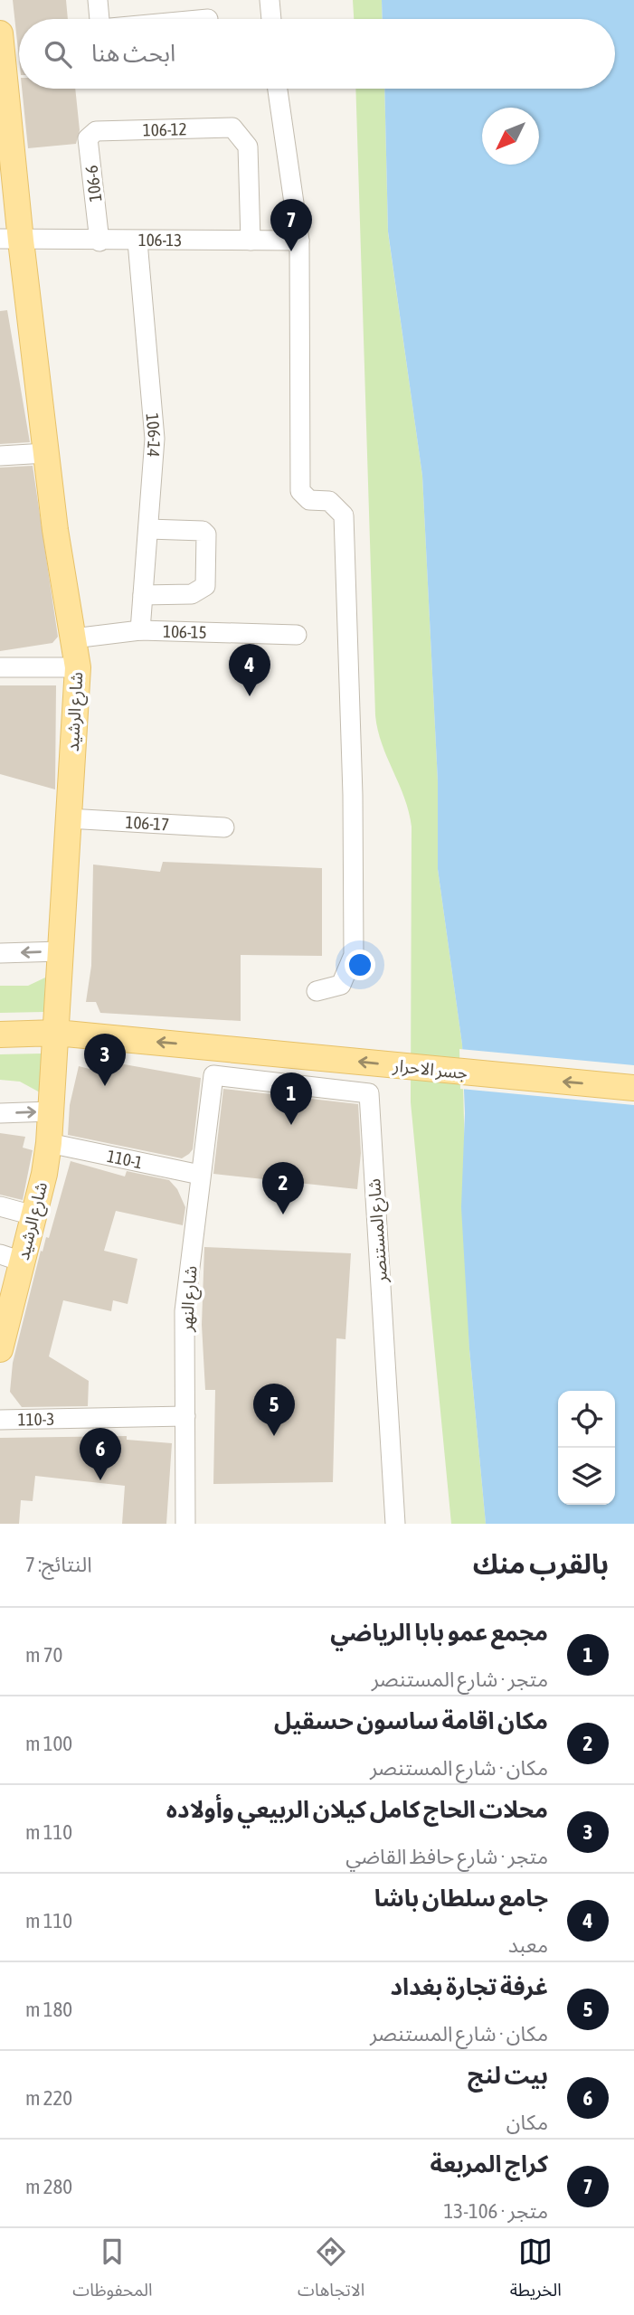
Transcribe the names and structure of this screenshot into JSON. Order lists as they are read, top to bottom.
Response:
{
  "streets": {
    "main road": ["شارع الرشيد", "جسر الاحرار"],
    "street": [
      "106-12",
      "106-6",
      "106-13",
      "106-14",
      "106-15",
      "106-17",
      "110-1",
      "شارع المستنصر",
      "شارع النهر",
      "110-3"
    ]
  },
  "crossings": [
    ["106-12", "106-6"],
    ["106-12", "106-13"],
    ["106-6", "106-13"],
    ["106-13", "106-14"],
    ["106-13", "شارع الرشيد"],
    ["106-14", "106-15"],
    ["106-15", "شارع الرشيد"],
    ["شارع الرشيد", "106-17"],
    ["شارع الرشيد", "جسر الاحرار"],
    ["شارع الرشيد", "110-1"],
    ["110-1", "شارع النهر"],
    ["شارع المستنصر", "شارع النهر"],
    ["شارع النهر", "110-3"]
  ],
  "one_way": ["جسر الاحرار"],
  "north": "bottom left",
  "page": {
    "search": "ابحث هنا",
    "pins": [
      "7",
      "4",
      "3",
      "1",
      "2",
      "5",
      "6"
    ],
    "heading": ["بالقرب منك", "النتائج: 7"],
    "list": [
      {
        "mark": "1",
        "name": "مجمع عمو بابا الرياضي",
        "note": "متجر · شارع المستنصر",
        "value": "70 m"
      },
      {
        "mark": "2",
        "name": "مكان اقامة ساسون حسقيل",
        "note": "مكان · شارع المستنصر",
        "value": "100 m"
      },
      {
        "mark": "3",
        "name": "محلات الحاج كامل كيلان الربيعي وأولاده",
        "note": "متجر · شارع حافظ القاضي",
        "value": "110 m"
      },
      {
        "mark": "4",
        "name": "جامع سلطان باشا",
        "note": "معبد",
        "value": "110 m"
      },
      {
        "mark": "5",
        "name": "غرفة تجارة بغداد",
        "note": "مكان · شارع المستنصر",
        "value": "180 m"
      },
      {
        "mark": "6",
        "name": "بيت لنج",
        "note": "مكان",
        "value": "220 m"
      },
      {
        "mark": "7",
        "name": "كراج المربعة",
        "note": "متجر · 106-13",
        "value": "280 m"
      }
    ],
    "nav": ["الخريطة", "الاتجاهات", "المحفوظات"]
  }
}
